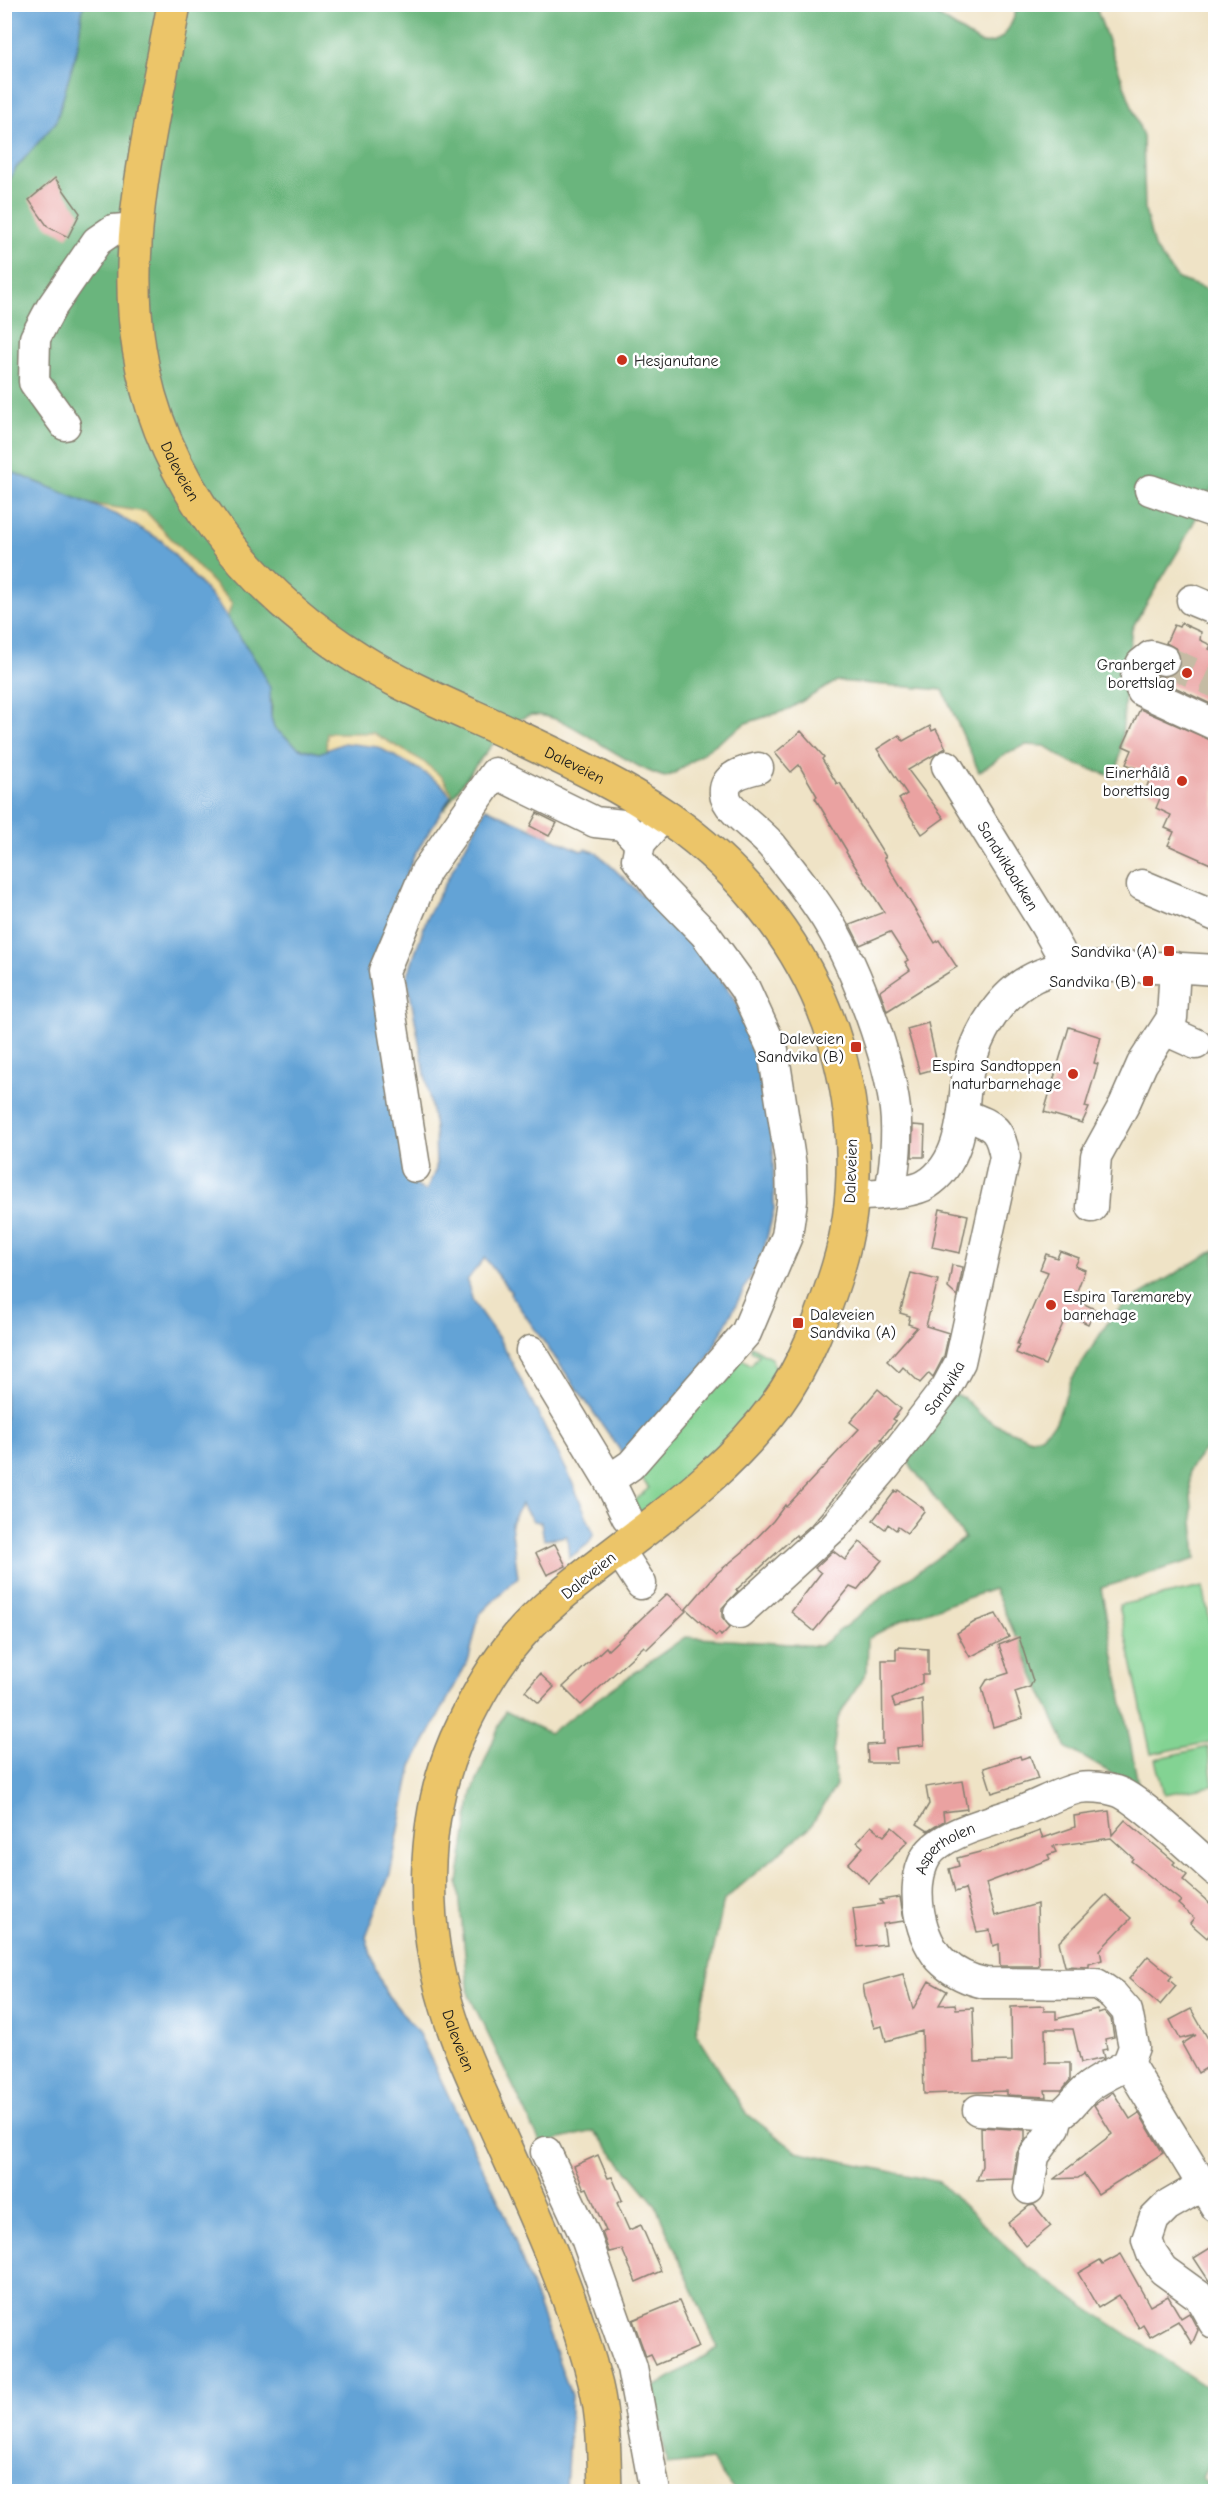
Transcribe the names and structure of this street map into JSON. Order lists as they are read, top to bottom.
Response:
{
  "streets": {
    "main road": ["Daleveien"],
    "street": ["Sandvikbakken", "Sandvika", "Asperholen"]
  },
  "places": {
    "other": [
      "Hesjanutane",
      "Granberget borettslag",
      "Einerhålå borettslag",
      "Espira Sandtoppen naturbarnehage",
      "Espira Taremareby barnehage"
    ],
    "transit": [
      "Sandvika (A)",
      "Sandvika (B)",
      "Daleveien Sandvika (B)",
      "Daleveien Sandvika (A)"
    ]
  }
}
